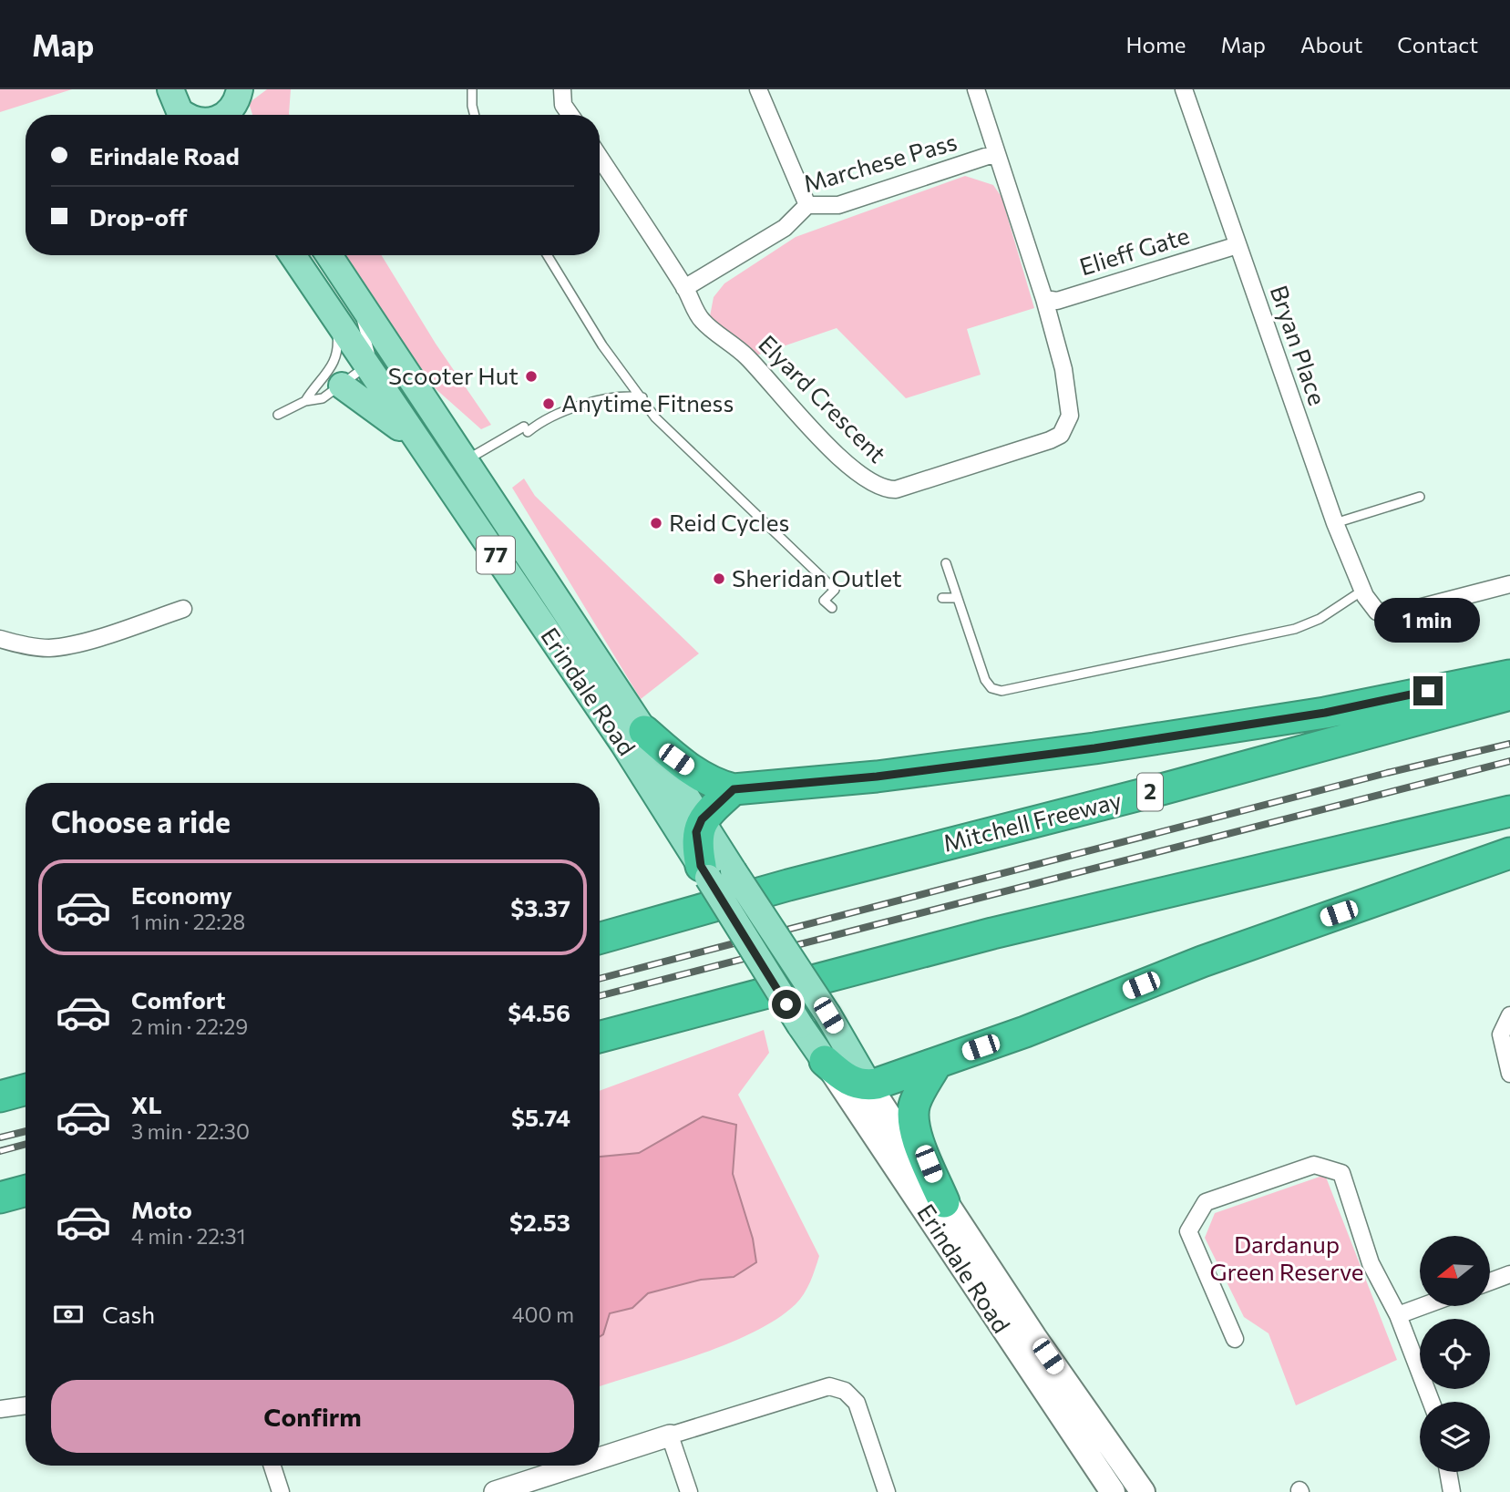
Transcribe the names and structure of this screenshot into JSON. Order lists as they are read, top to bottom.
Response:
{
  "streets": {
    "highway": ["2", "Mitchell Freeway"],
    "main road": ["77", "Erindale Road"],
    "street": [
      "Marchese Pass",
      "Elieff Gate",
      "Bryan Place",
      "Elyard Crescent"
    ]
  },
  "crossings": [
    ["Marchese Pass", "Elyard Crescent"],
    ["Elieff Gate", "Bryan Place"],
    ["Elieff Gate", "Elyard Crescent"]
  ],
  "parks": ["Dardanup Green Reserve"],
  "places": [
    "Scooter Hut",
    "Anytime Fitness",
    "Reid Cycles",
    "Sheridan Outlet"
  ],
  "north": "left",
  "page": {
    "header": "Map",
    "nav": [
      "Home",
      "Map",
      "About",
      "Contact"
    ],
    "banner": ["Erindale Road", "Drop-off"],
    "bubble": "1 min",
    "heading": "Choose a ride",
    "list": [
      {
        "name": "Economy",
        "note": "1 min · 22:28",
        "value": "$3.37"
      },
      {
        "name": "Comfort",
        "note": "2 min · 22:29",
        "value": "$4.56"
      },
      {
        "name": "XL",
        "note": "3 min · 22:30",
        "value": "$5.74"
      },
      {
        "name": "Moto",
        "note": "4 min · 22:31",
        "value": "$2.53"
      }
    ],
    "pay": ["Cash", "400 m"],
    "buttons": "Confirm"
  }
}
